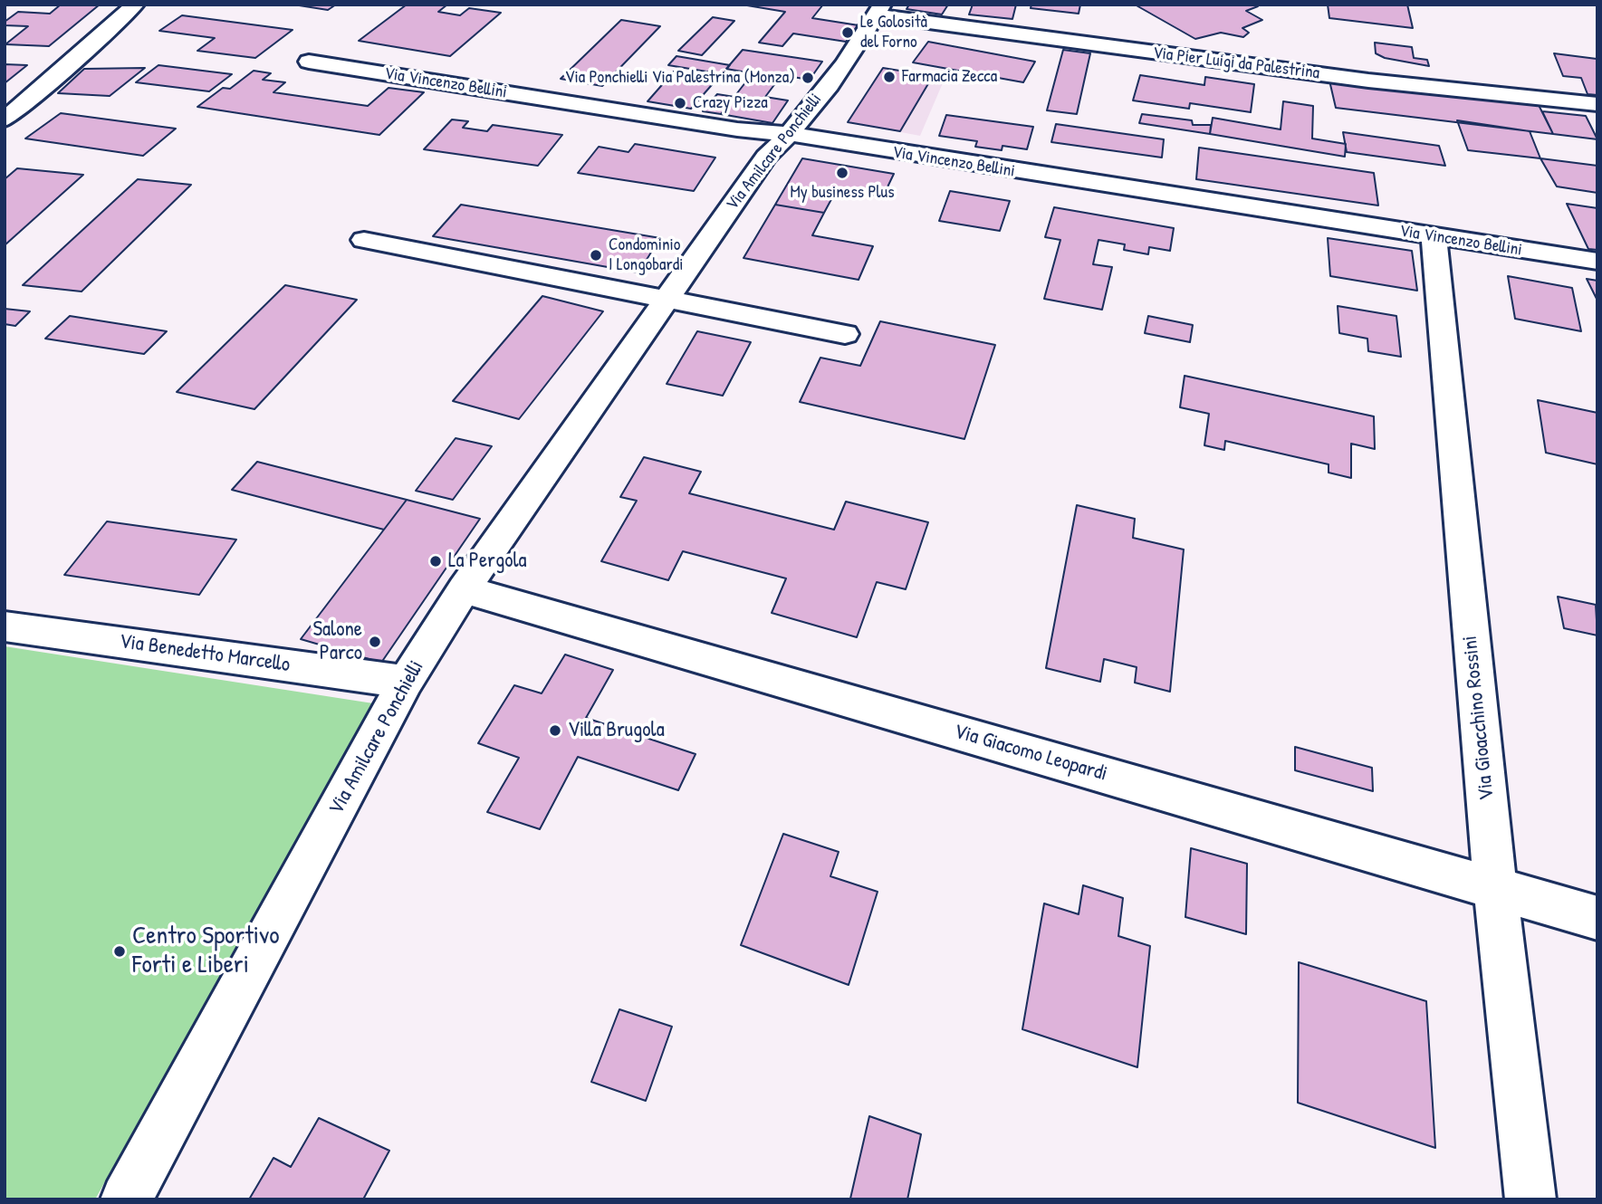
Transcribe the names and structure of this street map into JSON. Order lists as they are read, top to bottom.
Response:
{
  "streets": {
    "street": [
      "Via Pier Luigi da Palestrina",
      "Via Vincenzo Bellini",
      "Via Amilcare Ponchielli",
      "Via Benedetto Marcello",
      "Via Gioacchino Rossini",
      "Via Giacomo Leopardi"
    ]
  },
  "crossings": [
    ["Via Pier Luigi da Palestrina", "Via Amilcare Ponchielli"],
    ["Via Vincenzo Bellini", "Via Amilcare Ponchielli"],
    ["Via Vincenzo Bellini", "Via Gioacchino Rossini"],
    ["Via Amilcare Ponchielli", "Via Benedetto Marcello"],
    ["Via Amilcare Ponchielli", "Via Giacomo Leopardi"],
    ["Via Gioacchino Rossini", "Via Giacomo Leopardi"]
  ],
  "places": [
    "Le Golosità del Forno",
    "Farmacia Zecca",
    "Via Ponchielli Via Palestrina (Monza)",
    "Crazy Pizza",
    "My business Plus",
    "Condominio I Longobardi",
    "La Pergola",
    "Salone Parco",
    "Villa Brugola",
    "Centro Sportivo Forti e Liberi"
  ]
}
